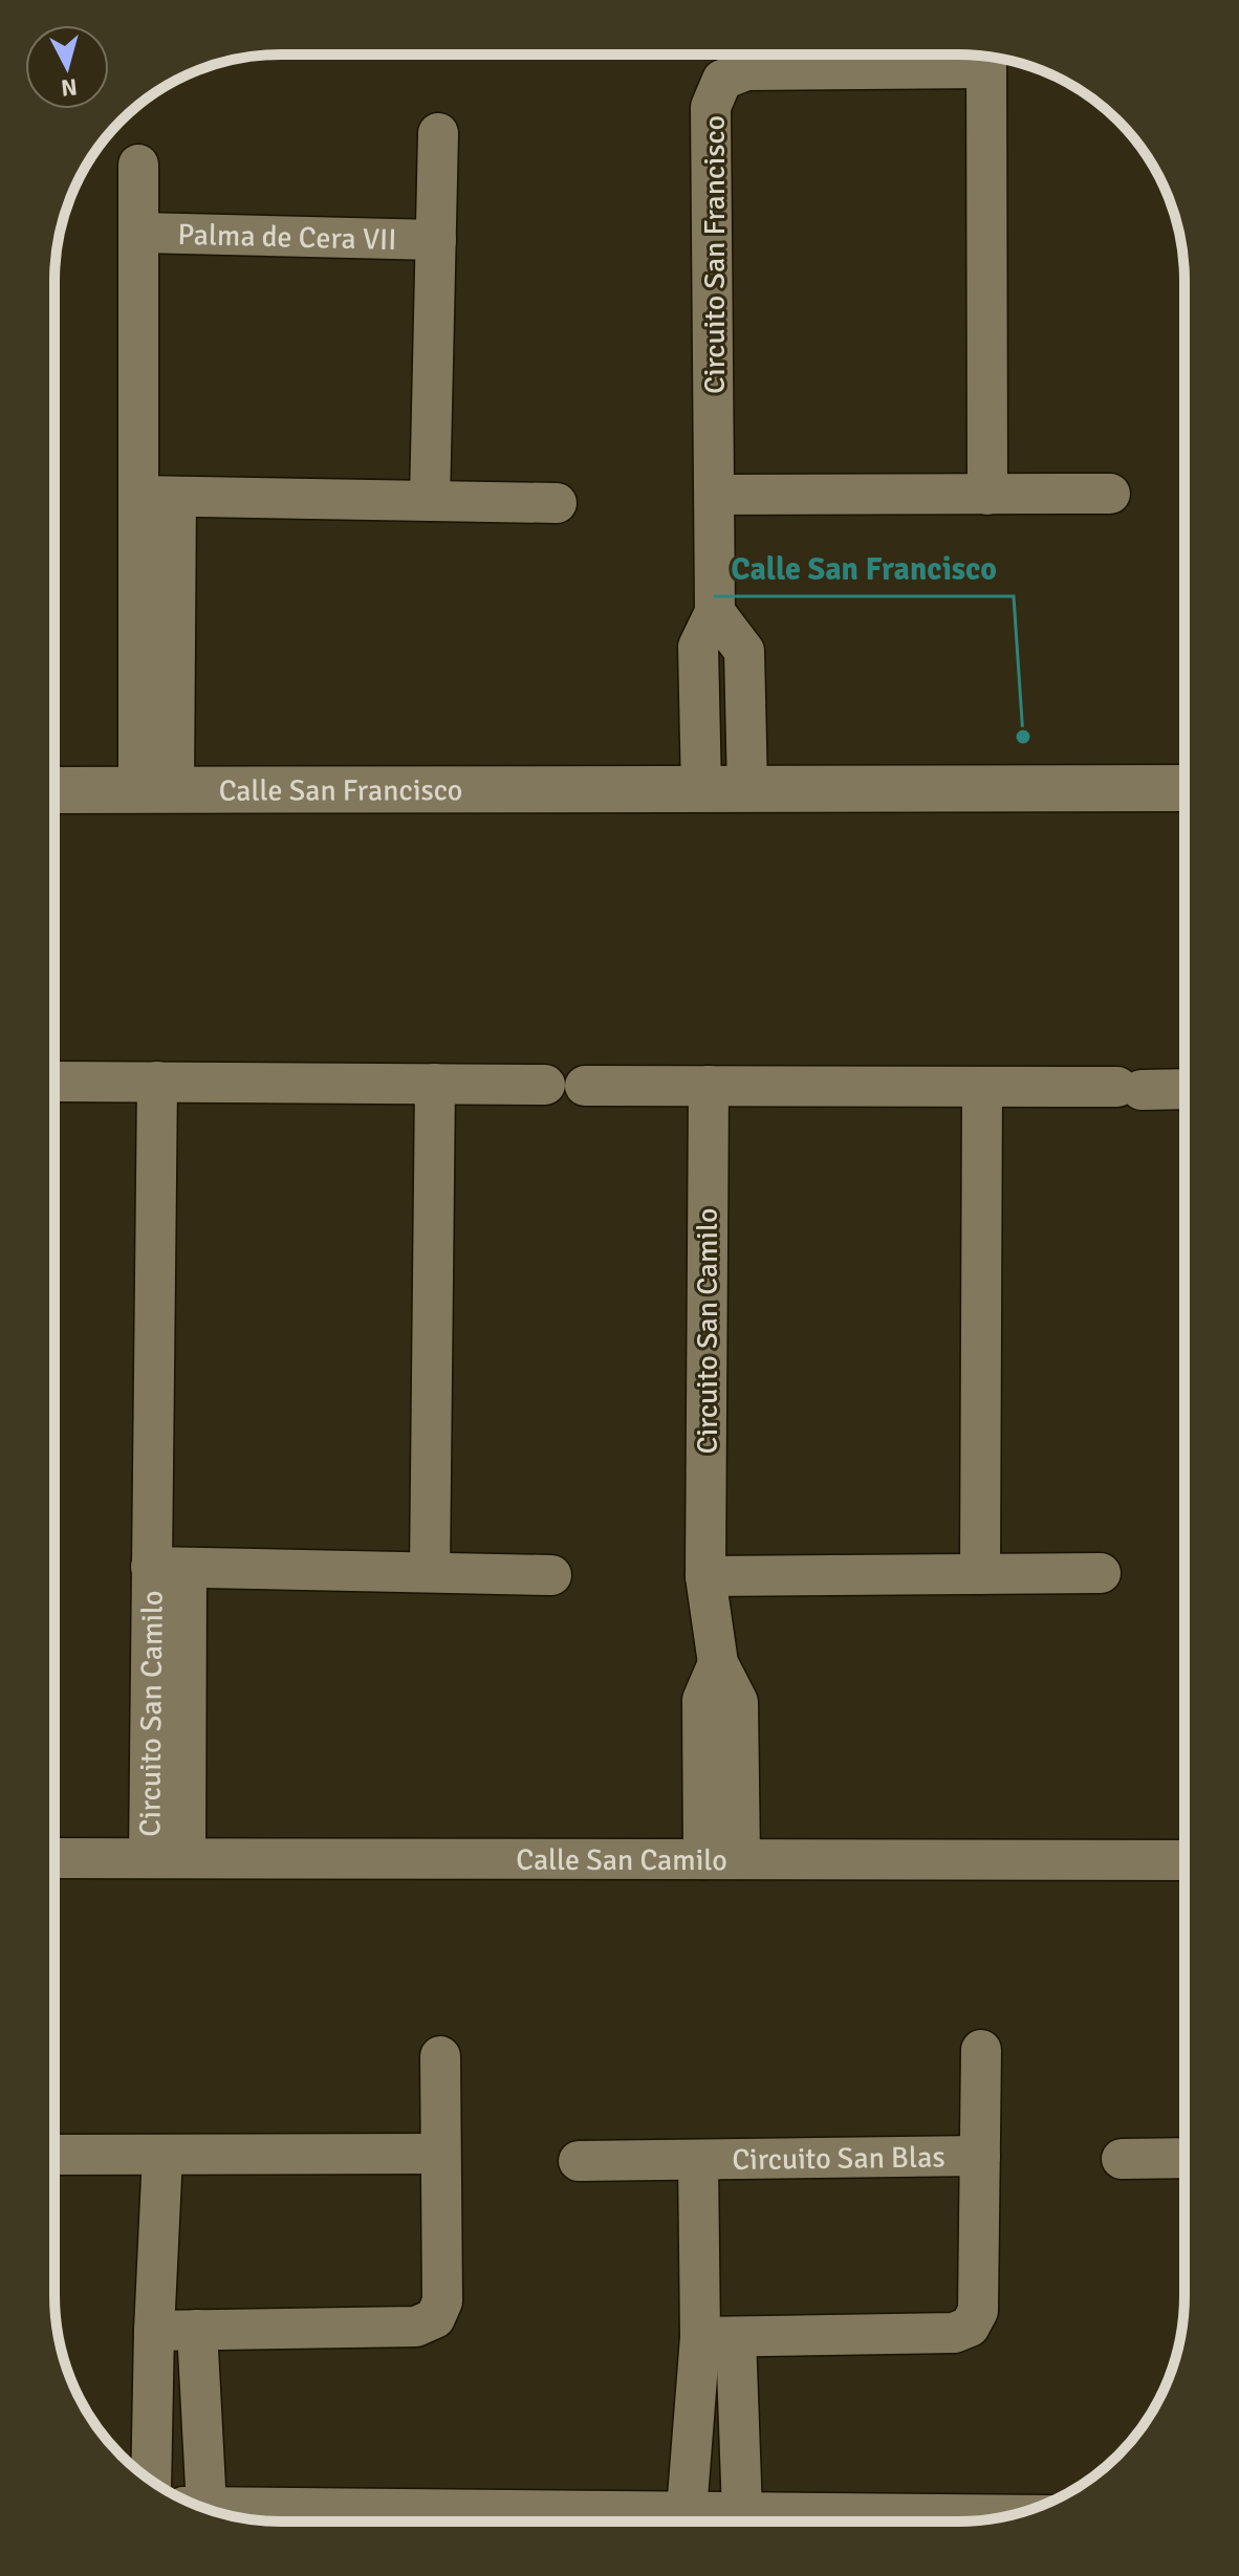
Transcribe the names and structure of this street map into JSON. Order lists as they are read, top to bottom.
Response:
{
  "streets": {
    "street": [
      "Palma de Cera VII",
      "Circuito San Francisco",
      "Calle San Francisco",
      "Circuito San Camilo",
      "Calle San Camilo",
      "Circuito San Blas"
    ]
  },
  "crossings": [
    ["Circuito San Francisco", "Calle San Francisco"],
    ["Circuito San Camilo", "Calle San Camilo"]
  ],
  "places": ["Calle San Francisco"],
  "north": "bottom"
}
